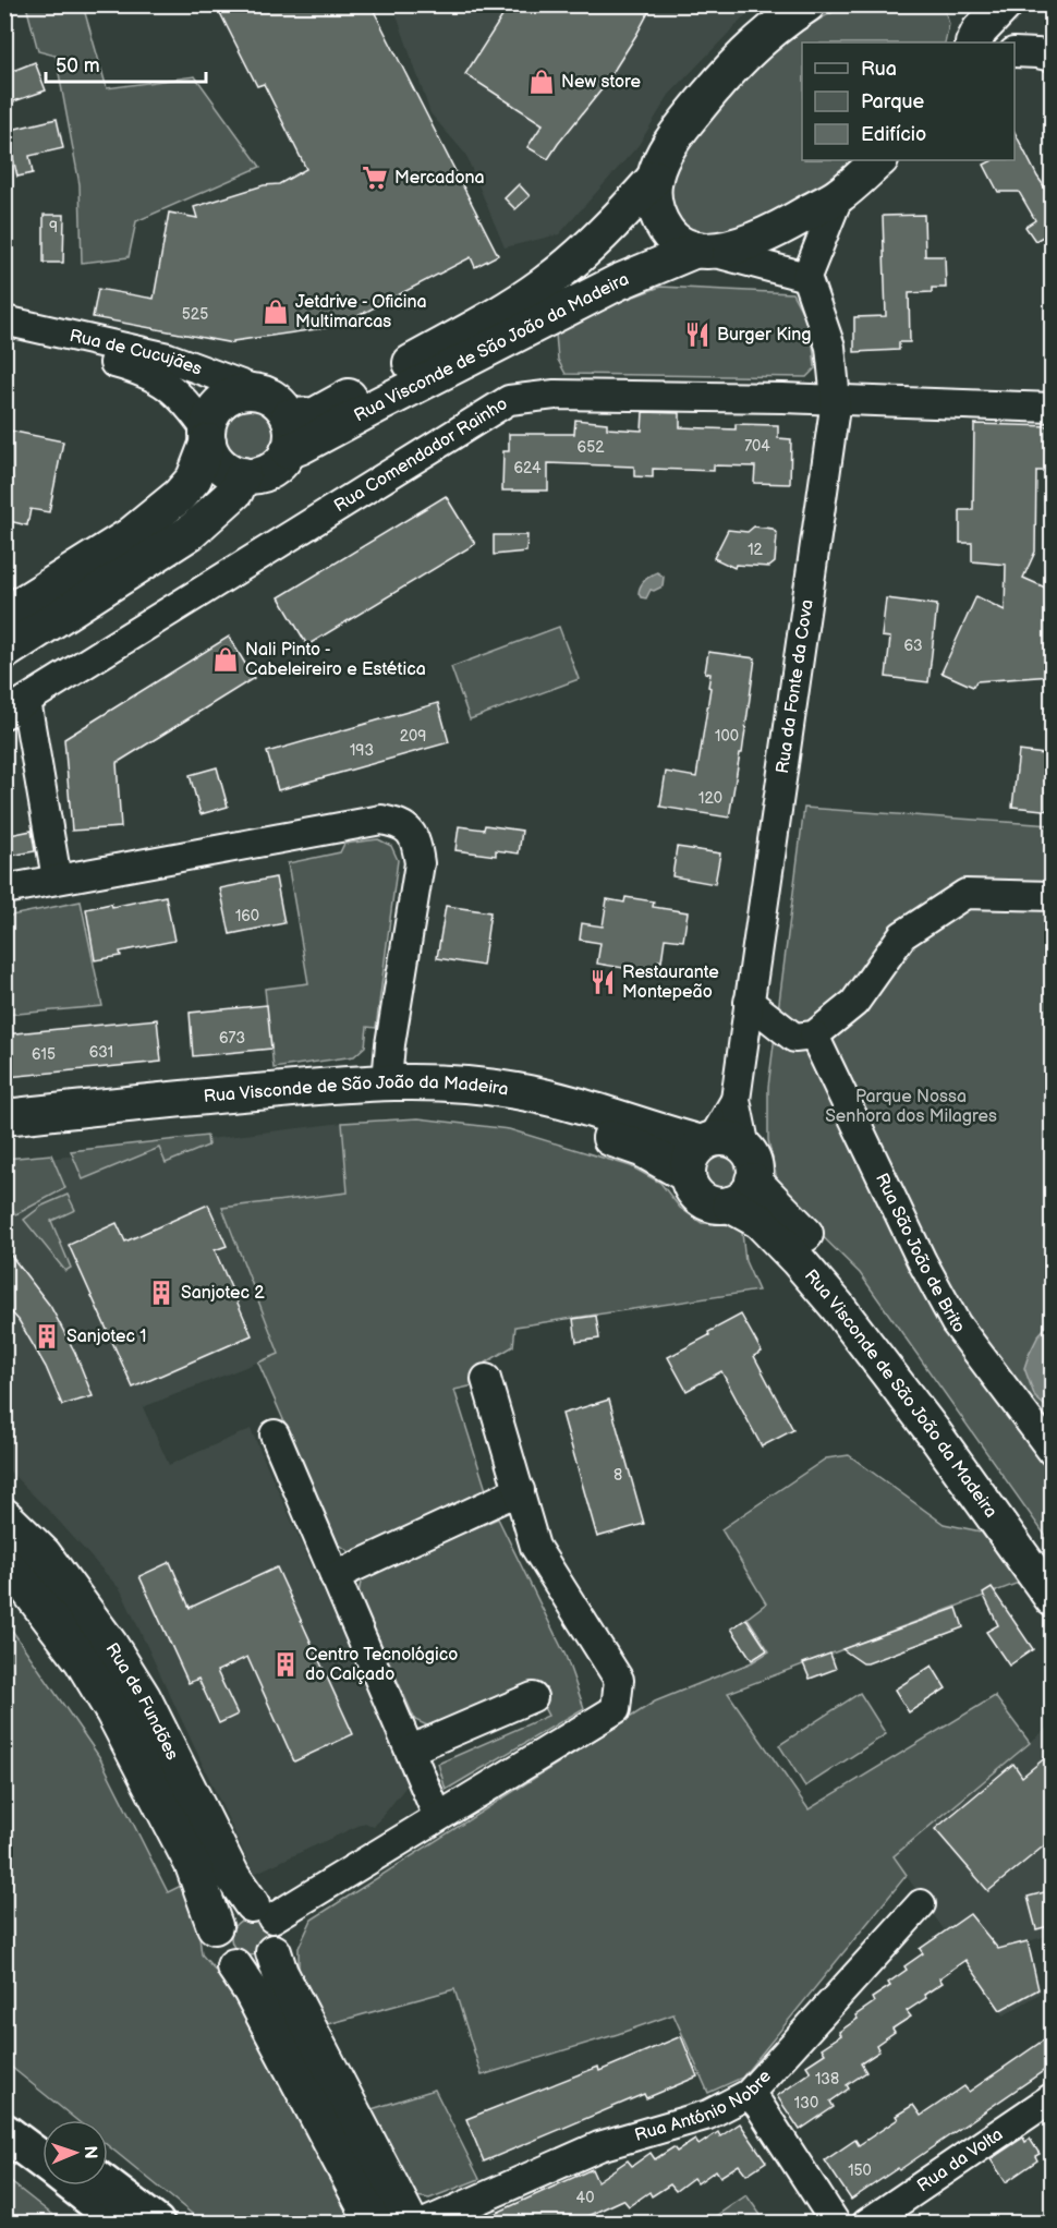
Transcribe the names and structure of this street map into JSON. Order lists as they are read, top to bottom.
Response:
{
  "streets": {
    "main road": ["Rua Visconde de São João da Madeira", "Rua de Fundões"],
    "street": [
      "Rua de Cucujães",
      "Rua Comendador Rainho",
      "Rua da Fonte da Cova",
      "Rua São João de Brito",
      "Rua António Nobre",
      "Rua da Volta"
    ]
  },
  "crossings": [
    ["Rua Visconde de São João da Madeira", "Rua de Cucujães"],
    ["Rua Visconde de São João da Madeira", "Rua da Fonte da Cova"],
    ["Rua Comendador Rainho", "Rua da Fonte da Cova"]
  ],
  "parks": ["Parque Nossa Senhora dos Milagres"],
  "places": {
    "shop": ["New store", "Jetdrive - Oficina Multimarcas", "Nali Pinto - Cabeleireiro e Estética"],
    "supermarket": ["Mercadona"],
    "restaurant": ["Burger King", "Restaurante Montepeão"],
    "building": ["Sanjotec 2", "Sanjotec 1", "Centro Tecnológico do Calçado"]
  },
  "house_numbers": [
    "9",
    "525",
    "704",
    "652",
    "624",
    "12",
    "63",
    "209",
    "100",
    "193",
    "120",
    "160",
    "673",
    "631",
    "615",
    "8",
    "138",
    "130",
    "150",
    "40"
  ],
  "legend": ["Rua", "Parque", "Edifício"],
  "scale_bar": "50 m",
  "north": "right"
}
